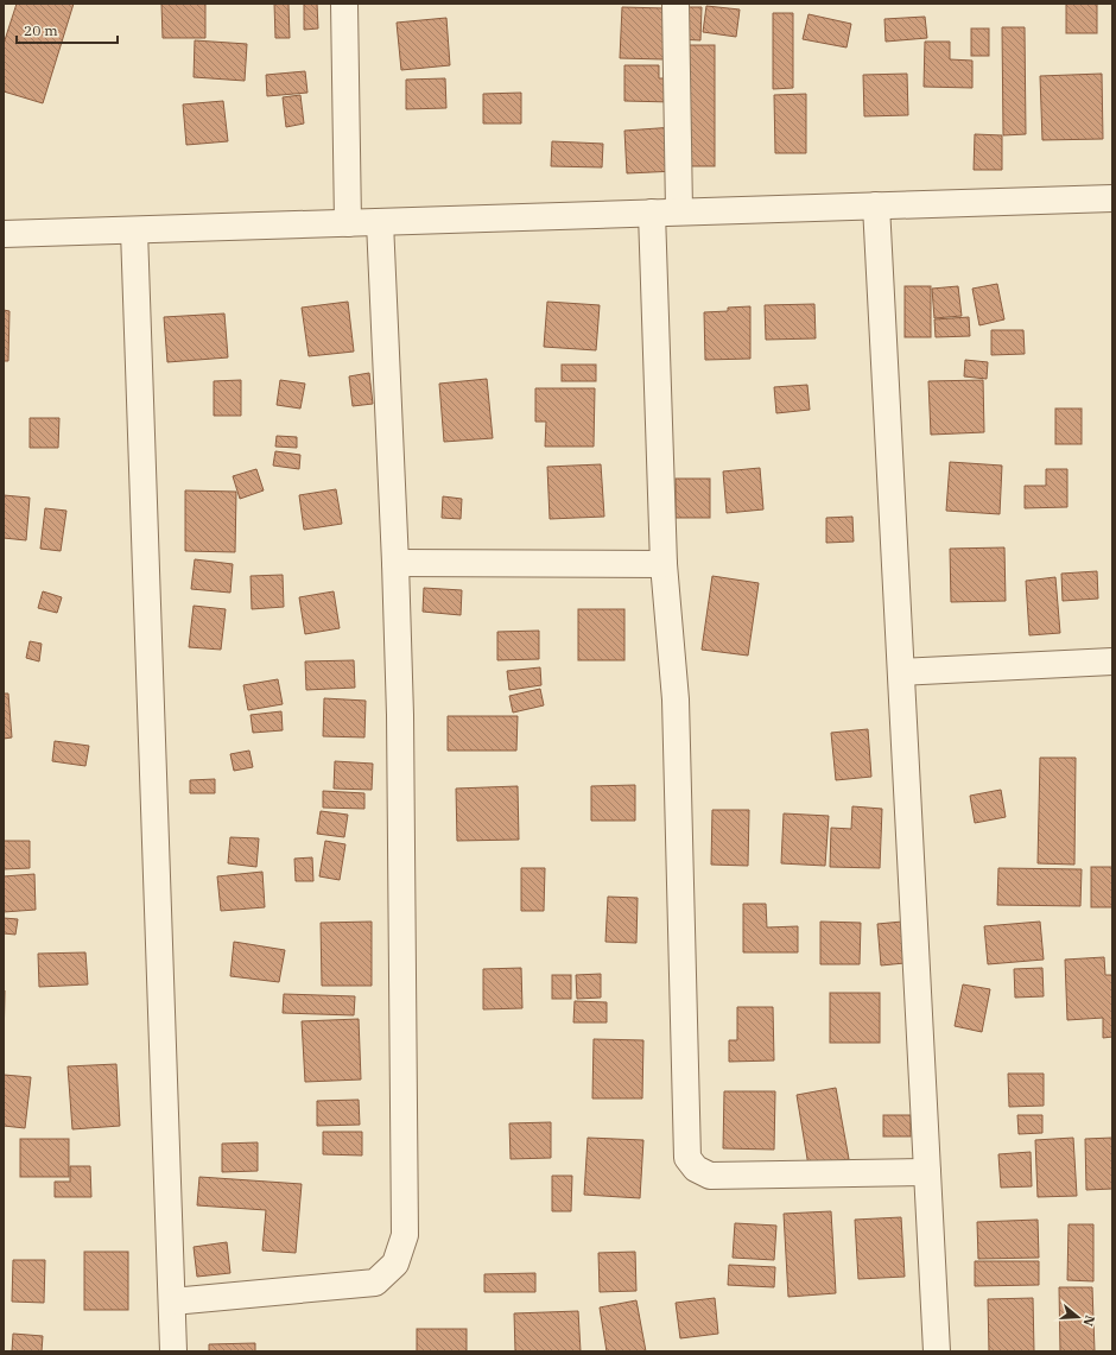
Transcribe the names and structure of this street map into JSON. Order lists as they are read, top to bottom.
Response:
{
  "scale_bar": "20 m",
  "north": "right"
}
